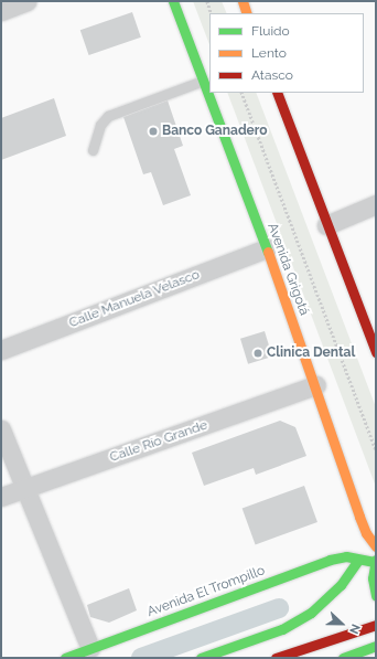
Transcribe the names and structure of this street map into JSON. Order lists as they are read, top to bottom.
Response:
{
  "streets": {
    "main road": ["Avenida Grigotá", "Avenida El Trompillo"],
    "street": ["Calle Manuela Velasco", "Calle Río Grande"]
  },
  "crossings": [
    ["Avenida Grigotá", "Calle Manuela Velasco"],
    ["Avenida Grigotá", "Calle Río Grande"]
  ],
  "places": ["Banco Ganadero", "Clinica Dental"],
  "legend": ["Fluido", "Lento", "Atasco"],
  "north": "right"
}
